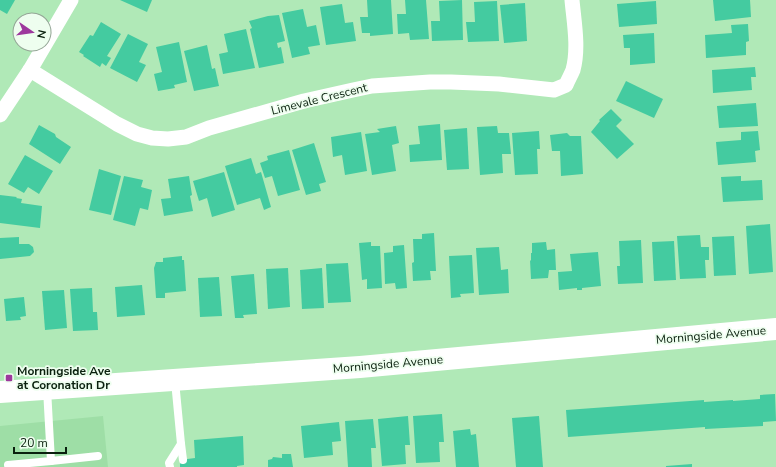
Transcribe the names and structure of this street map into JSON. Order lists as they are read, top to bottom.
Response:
{
  "streets": {
    "main road": ["Morningside Avenue"],
    "street": ["Limevale Crescent"]
  },
  "places": {
    "transit": ["Morningside Ave at Coronation Dr"]
  },
  "scale_bar": "20 m",
  "north": "right"
}
